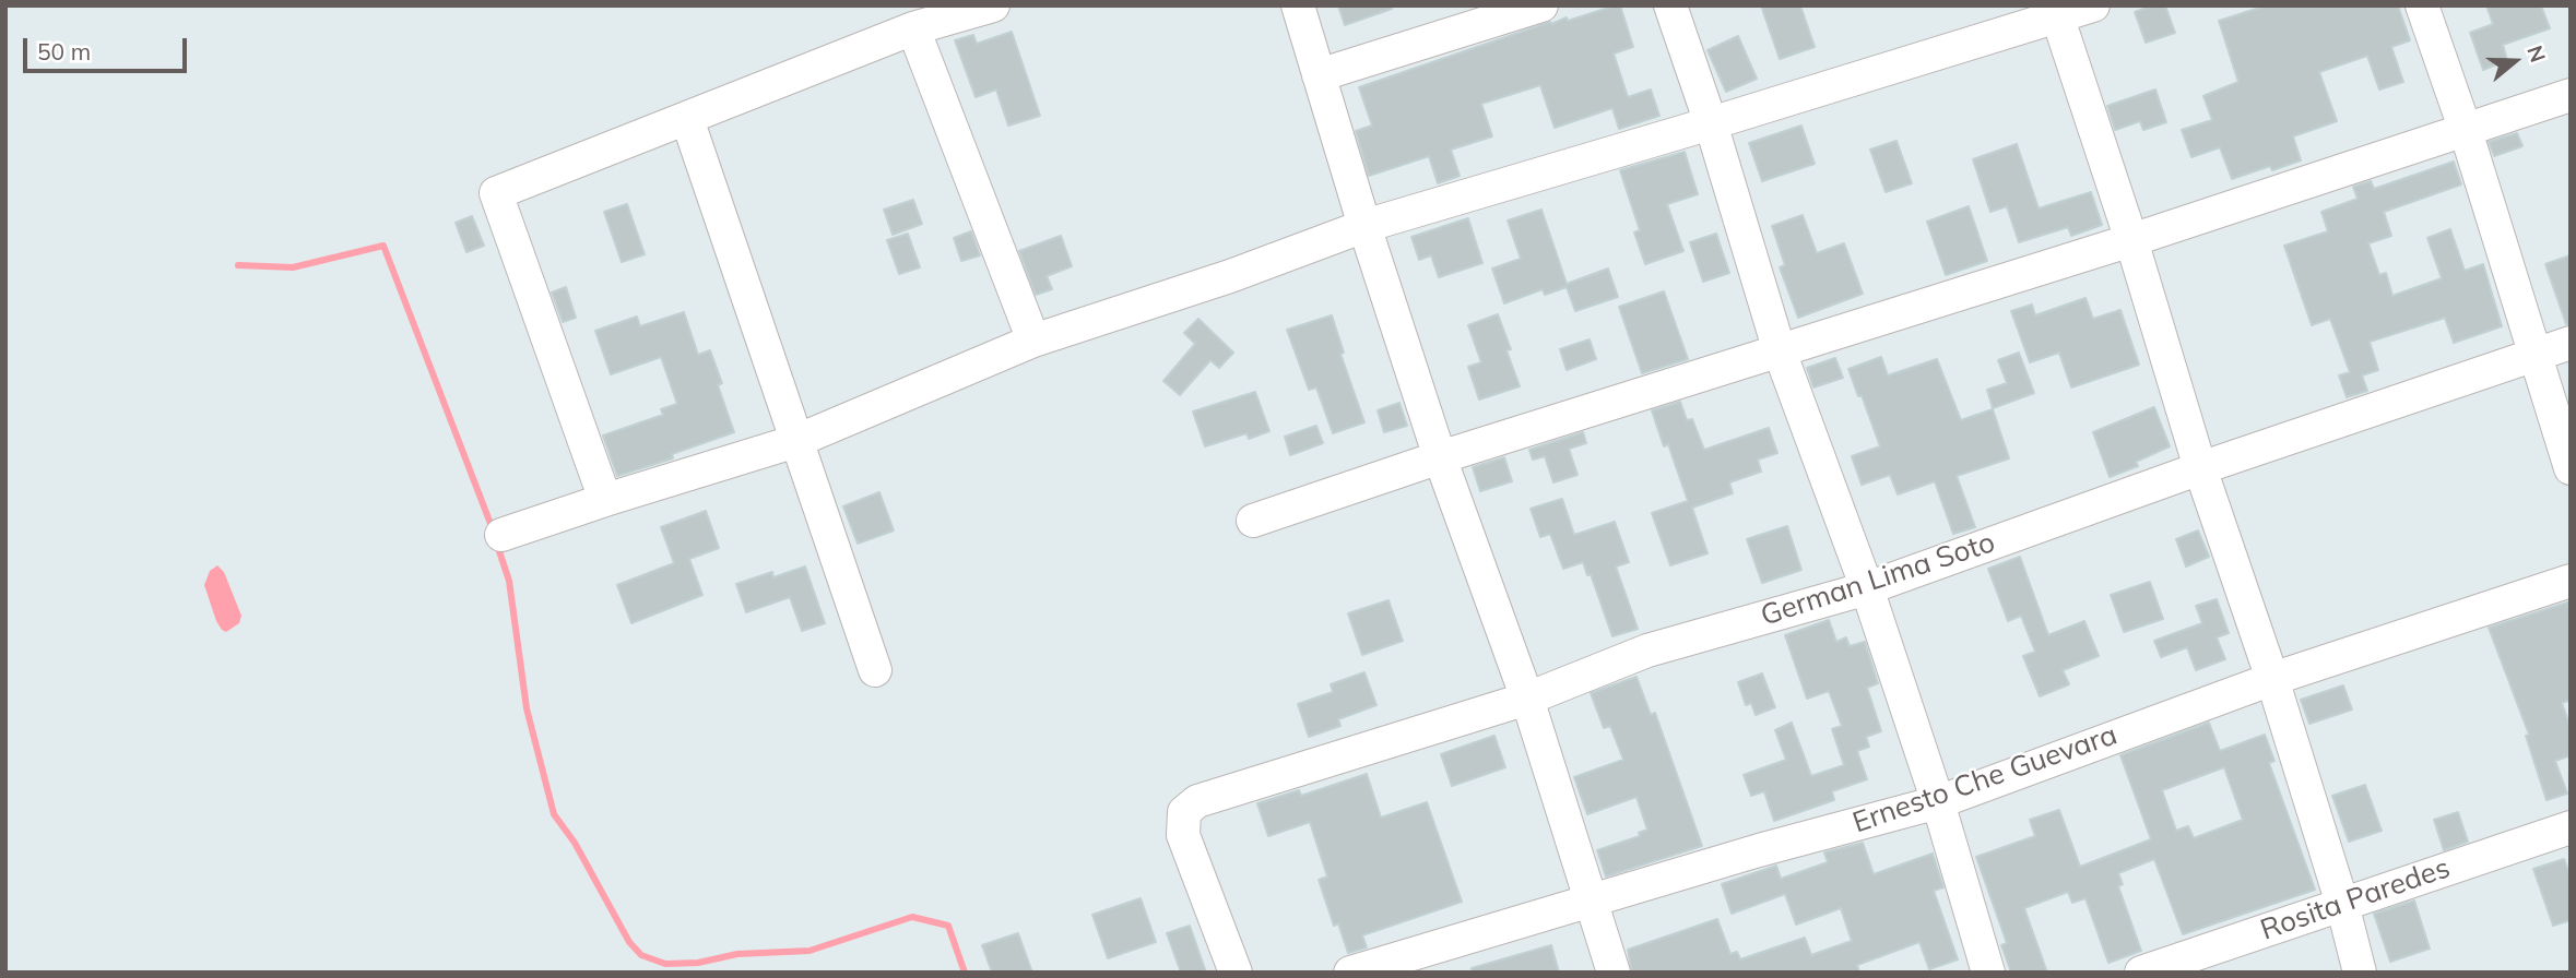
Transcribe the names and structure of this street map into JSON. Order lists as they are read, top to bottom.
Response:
{
  "streets": {
    "street": ["German Lima Soto", "Ernesto Che Guevara", "Rosita Paredes"]
  },
  "scale_bar": "50 m",
  "north": "right"
}
